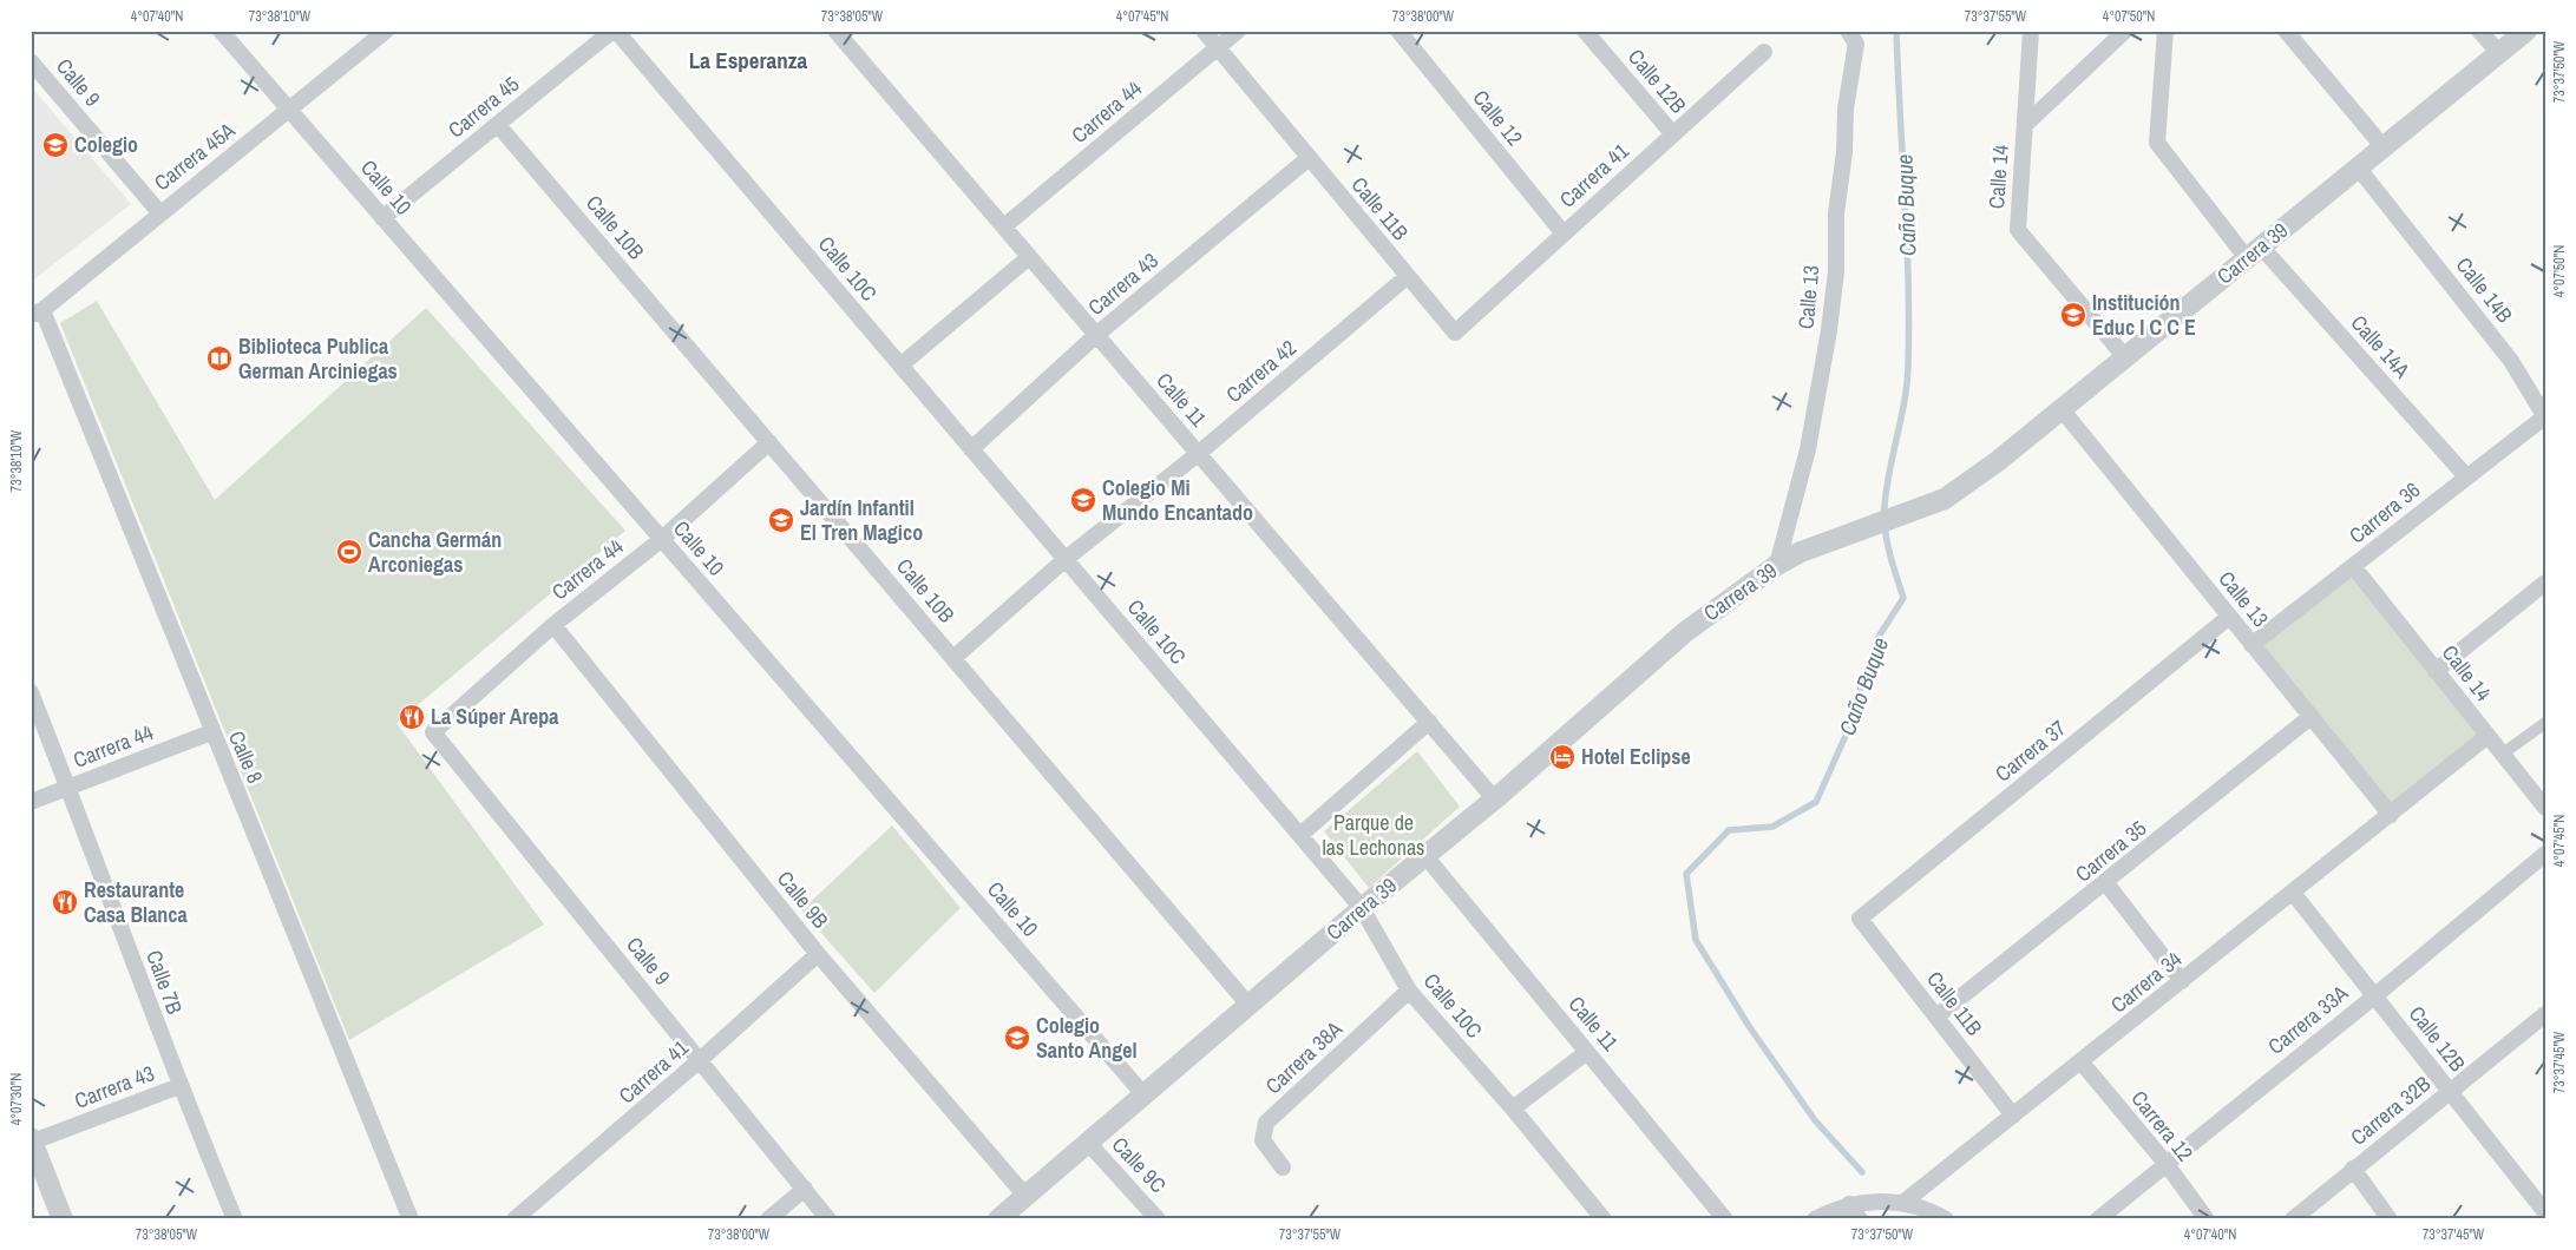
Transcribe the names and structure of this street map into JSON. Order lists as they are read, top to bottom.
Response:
{
  "streets": {
    "street": [
      "Calle 12B",
      "Calle 9",
      "Carrera 45",
      "Carrera 44",
      "Calle 12",
      "Carrera 45A",
      "Carrera 41",
      "Calle 14",
      "Calle 10",
      "Calle 11B",
      "Calle 10B",
      "Carrera 39",
      "Calle 10C",
      "Carrera 43",
      "Calle 14B",
      "Calle 13",
      "Calle 14A",
      "Carrera 42",
      "Calle 11",
      "Carrera 36",
      "Carrera 37",
      "Calle 8",
      "Carrera 35",
      "Calle 9B",
      "Calle 7B",
      "Carrera 34",
      "Carrera 33A",
      "Carrera 38A",
      "Carrera 32B",
      "Carrera 12",
      "Calle 9C"
    ]
  },
  "crossings": [
    ["Calle 12B", "Carrera 41"],
    ["Calle 12B", "Carrera 34"],
    ["Calle 12B", "Carrera 33A"],
    ["Calle 12B", "Carrera 32B"],
    ["Calle 9", "Carrera 44"],
    ["Calle 9", "Carrera 45A"],
    ["Calle 9", "Carrera 41"],
    ["Carrera 45", "Calle 10"],
    ["Carrera 45", "Calle 10B"],
    ["Carrera 45", "Calle 10C"],
    ["Carrera 44", "Calle 10"],
    ["Carrera 44", "Calle 11B"],
    ["Carrera 44", "Calle 10B"],
    ["Carrera 44", "Calle 11"],
    ["Carrera 44", "Calle 8"],
    ["Carrera 44", "Calle 9B"],
    ["Carrera 44", "Calle 7B"],
    ["Calle 12", "Carrera 41"],
    ["Carrera 45A", "Calle 10"],
    ["Carrera 45A", "Calle 8"],
    ["Carrera 41", "Calle 11B"],
    ["Carrera 41", "Calle 9B"],
    ["Calle 14", "Carrera 39"],
    ["Calle 14", "Carrera 36"],
    ["Calle 14", "Carrera 34"],
    ["Calle 10", "Carrera 39"],
    ["Calle 11B", "Carrera 43"],
    ["Calle 11B", "Carrera 42"],
    ["Calle 11B", "Carrera 37"],
    ["Calle 11B", "Carrera 35"],
    ["Calle 11B", "Carrera 34"],
    ["Calle 10B", "Carrera 39"],
    ["Calle 10B", "Carrera 42"],
    ["Carrera 39", "Calle 10C"],
    ["Carrera 39", "Calle 14B"],
    ["Carrera 39", "Calle 13"],
    ["Carrera 39", "Calle 14A"],
    ["Carrera 39", "Calle 11"],
    ["Carrera 39", "Calle 9B"],
    ["Carrera 39", "Calle 9C"],
    ["Calle 10C", "Carrera 43"],
    ["Calle 10C", "Carrera 42"],
    ["Calle 10C", "Carrera 38A"],
    ["Carrera 43", "Calle 11"],
    ["Carrera 43", "Calle 7B"],
    ["Calle 14B", "Carrera 36"],
    ["Calle 13", "Carrera 36"],
    ["Calle 13", "Carrera 37"],
    ["Calle 13", "Carrera 35"],
    ["Calle 13", "Carrera 34"],
    ["Calle 14A", "Carrera 36"],
    ["Carrera 42", "Calle 11"],
    ["Carrera 34", "Carrera 12"],
    ["Carrera 33A", "Carrera 12"]
  ],
  "districts": ["La Esperanza"],
  "water": ["Caño Buque"],
  "parks": ["Parque de las Lechonas"],
  "places": {
    "school or university": [
      "Colegio",
      "Institución Educ I C C E",
      "Colegio Mi Mundo Encantado",
      "Jardín Infantil El Tren Magico",
      "Colegio Santo Angel"
    ],
    "library": ["Biblioteca Publica German Arciniegas"],
    "sports": ["Cancha Germán Arconiegas"],
    "restaurant": ["La Súper Arepa", "Restaurante Casa Blanca"],
    "hotel": ["Hotel Eclipse"]
  },
  "coordinates": [
    "4°07'40\"N",
    "73°38'10\"W",
    "73°38'05\"W",
    "4°07'45\"N",
    "73°38'00\"W",
    "73°37'55\"W",
    "4°07'50\"N",
    "73°37'50\"W",
    "73°37'45\"W",
    "4°07'30\"N"
  ]
}
